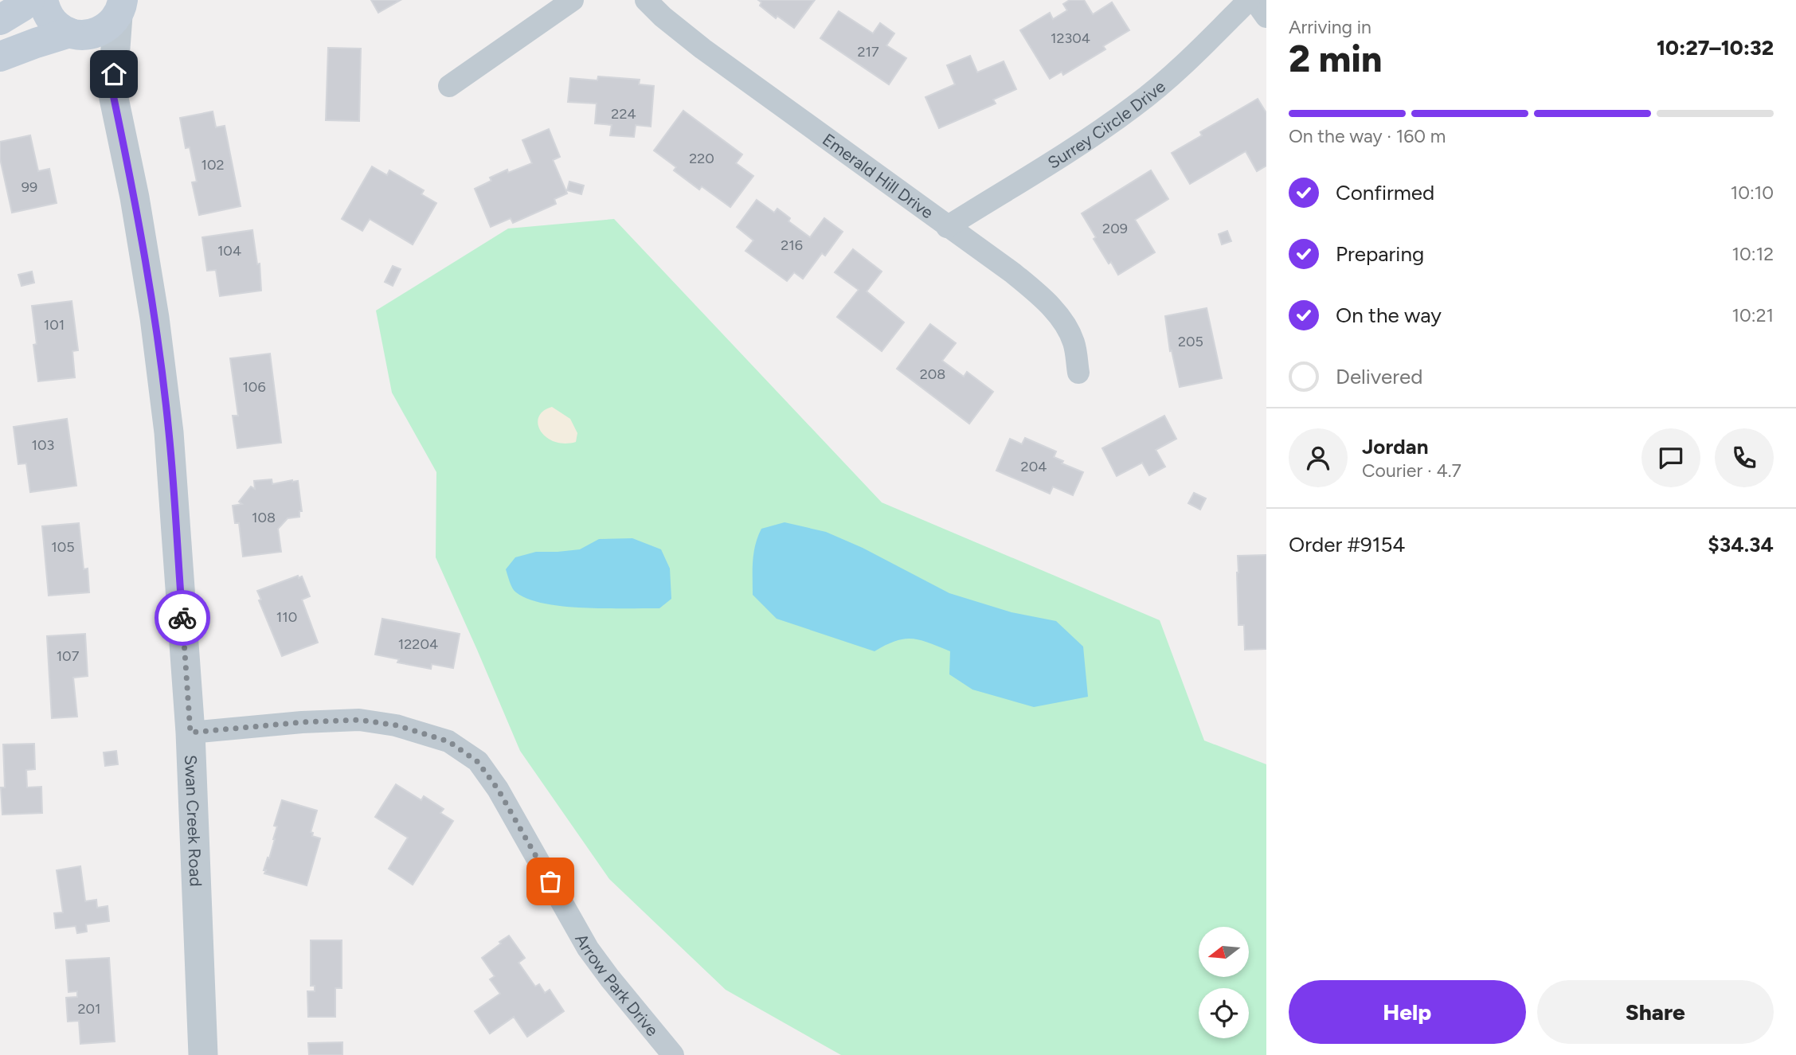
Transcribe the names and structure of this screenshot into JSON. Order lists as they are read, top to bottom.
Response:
{
  "streets": {
    "street": [
      "Surrey Circle Drive",
      "Emerald Hill Drive",
      "Swan Creek Road",
      "Arrow Park Drive"
    ]
  },
  "crossings": [
    ["Surrey Circle Drive", "Emerald Hill Drive"],
    ["Swan Creek Road", "Arrow Park Drive"]
  ],
  "house_numbers": [
    "12304",
    "217",
    "224",
    "220",
    "102",
    "99",
    "209",
    "216",
    "104",
    "101",
    "205",
    "208",
    "106",
    "103",
    "204",
    "108",
    "105",
    "110",
    "12204",
    "107",
    "201"
  ],
  "north": "left",
  "page": {
    "heading": ["2 min", "Arriving in", "10:27–10:32"],
    "panel": [
      "Jordan",
      "Courier · 4.7",
      "Order #9154",
      "$34.34"
    ],
    "bar": "On the way · 160 m",
    "list": [
      ["Confirmed", "10:10"],
      ["Preparing", "10:12"],
      ["On the way", "10:21"],
      "Delivered"
    ],
    "buttons": ["Help", "Share"]
  }
}
